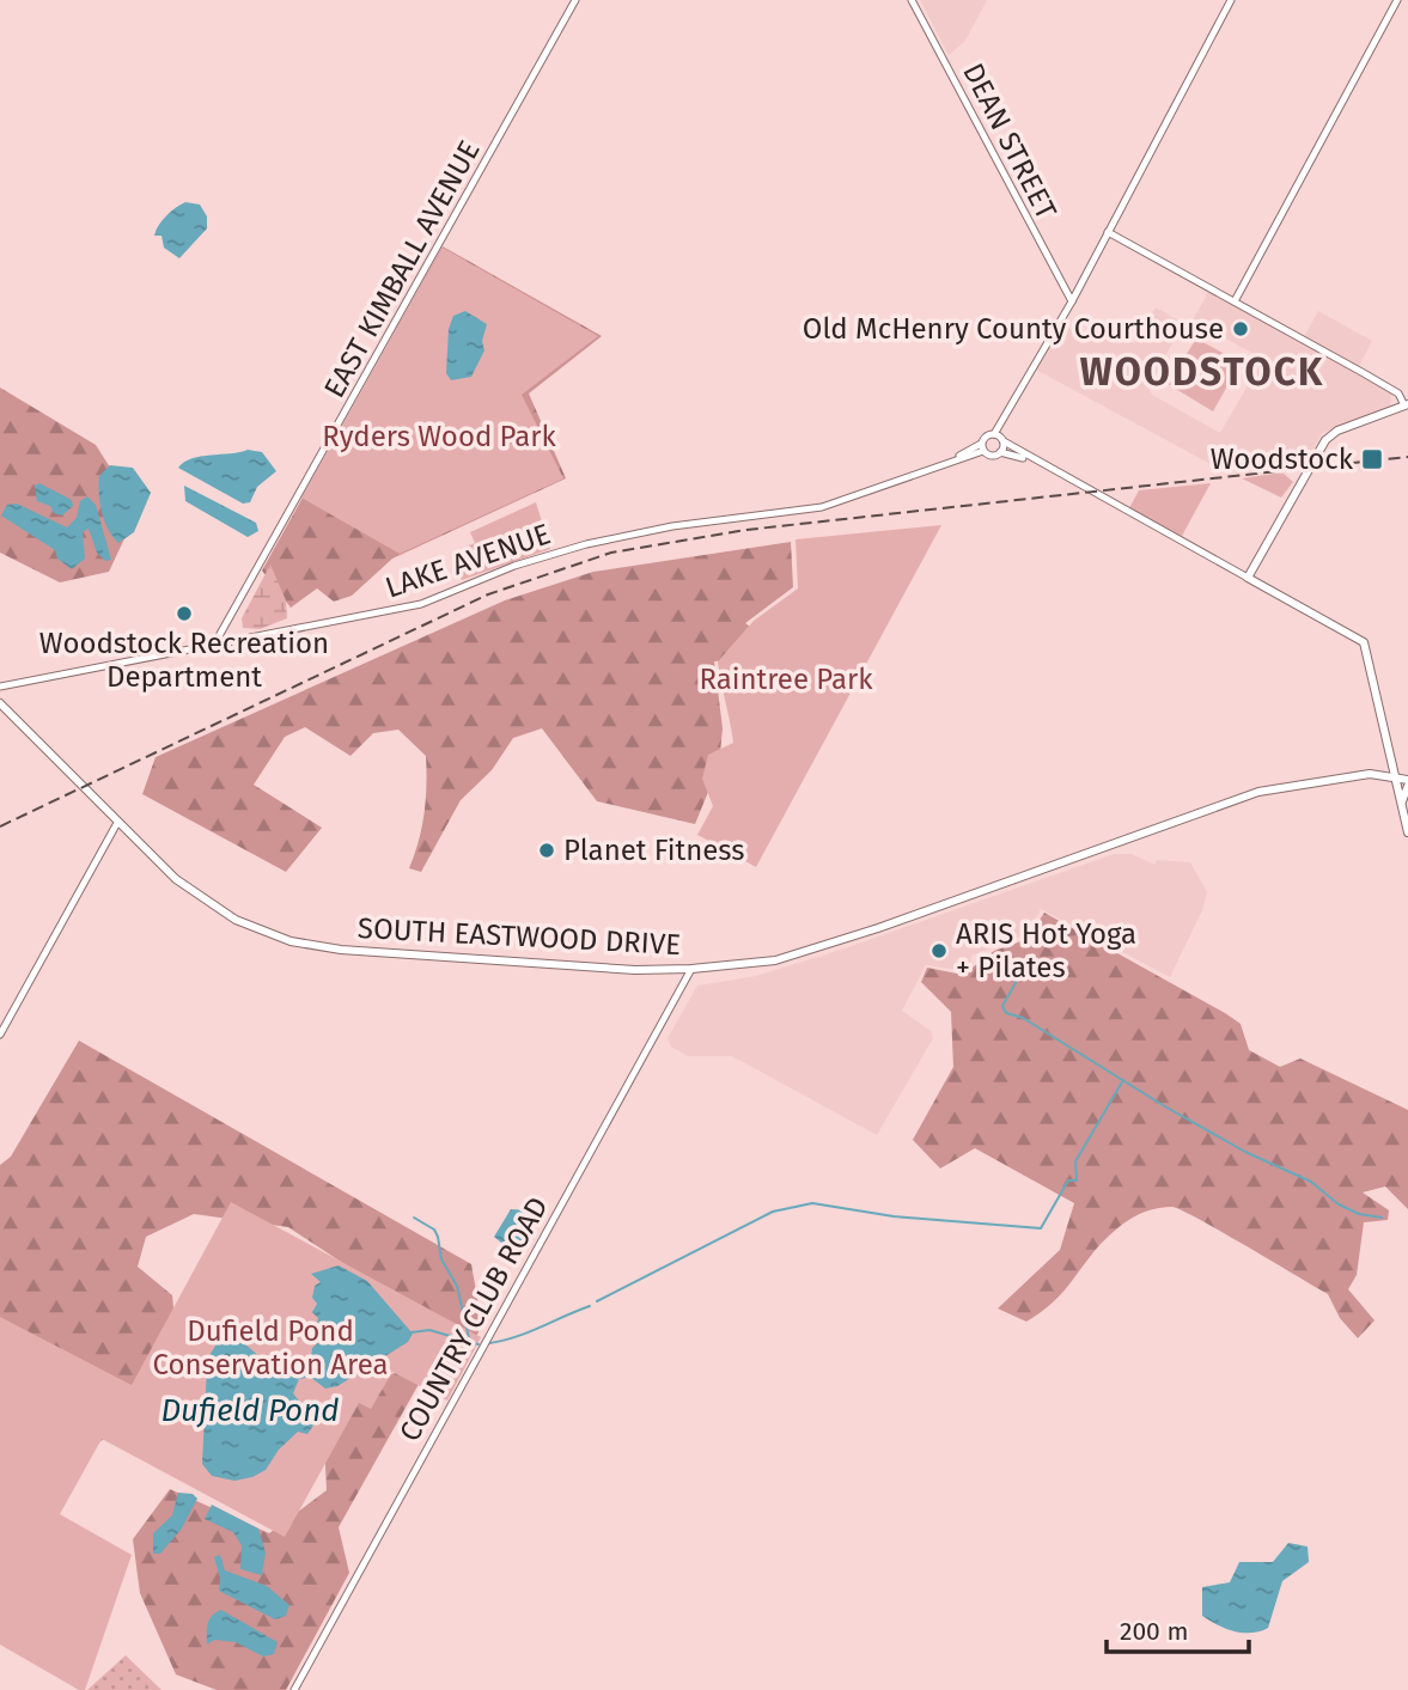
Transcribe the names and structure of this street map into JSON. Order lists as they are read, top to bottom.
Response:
{
  "streets": {
    "main road": ["SOUTH EASTWOOD DRIVE"],
    "street": [
      "DEAN STREET",
      "EAST KIMBALL AVENUE",
      "LAKE AVENUE",
      "COUNTRY CLUB ROAD"
    ]
  },
  "crossings": [
    ["EAST KIMBALL AVENUE", "LAKE AVENUE"],
    ["SOUTH EASTWOOD DRIVE", "COUNTRY CLUB ROAD"]
  ],
  "districts": ["WOODSTOCK"],
  "water": ["Dufield Pond"],
  "parks": ["Ryders Wood Park", "Raintree Park", "Dufield Pond Conservation Area"],
  "places": {
    "other": [
      "Old McHenry County Courthouse",
      "Woodstock Recreation Department",
      "Planet Fitness",
      "ARIS Hot Yoga + Pilates"
    ],
    "transit": ["Woodstock"]
  },
  "scale_bar": "200 m"
}
